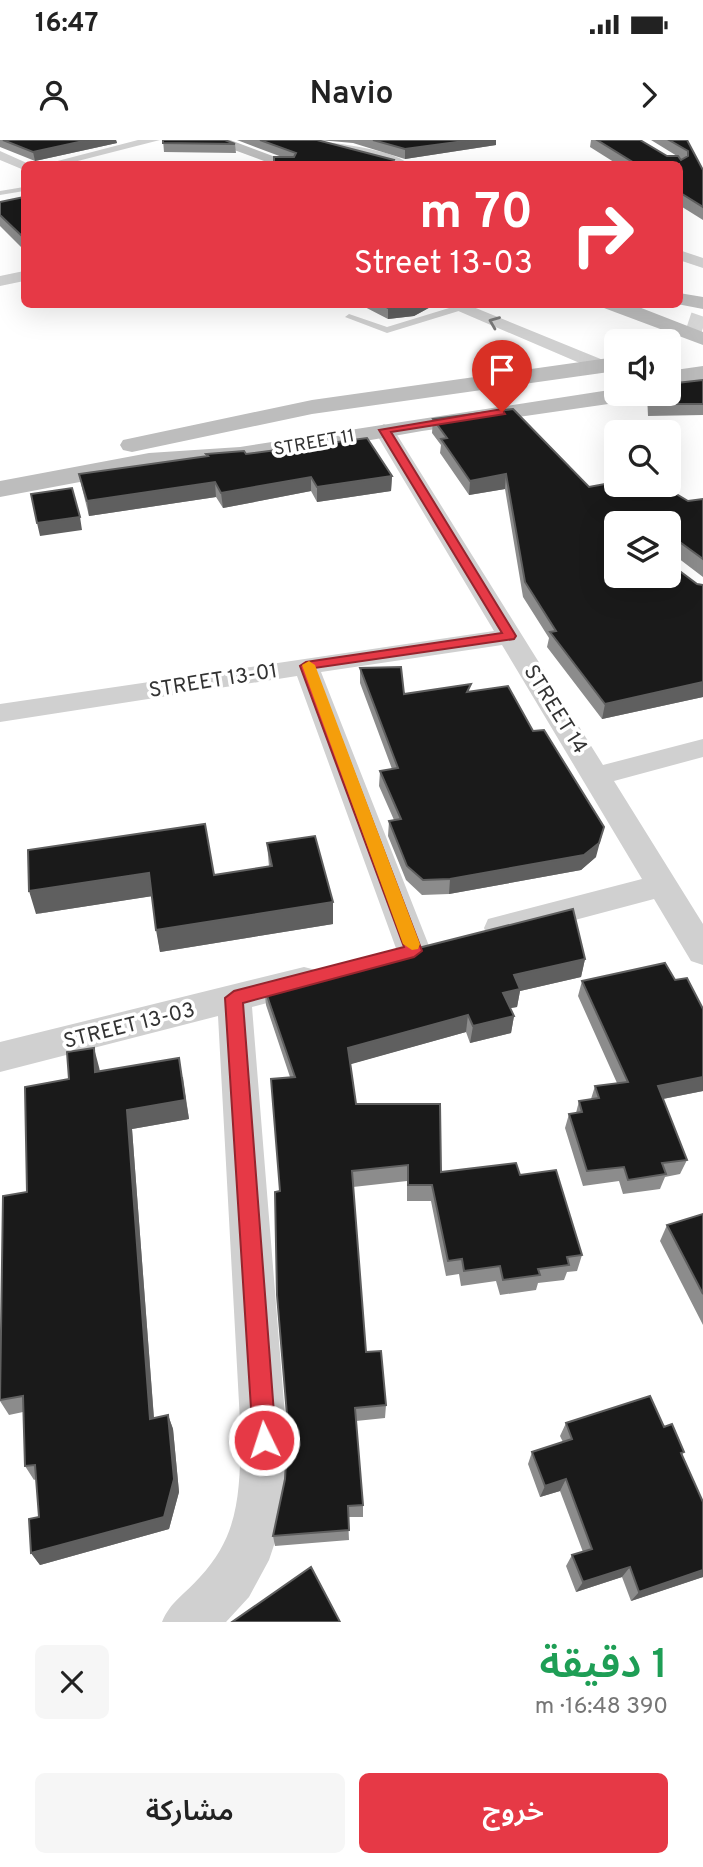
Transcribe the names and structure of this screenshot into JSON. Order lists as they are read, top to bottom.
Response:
{
  "streets": {
    "main road": ["STREET 11"],
    "street": ["STREET 13-01", "STREET 14", "STREET 13-03"]
  },
  "crossings": [
    ["STREET 11", "STREET 14"],
    ["STREET 13-01", "STREET 14"]
  ],
  "page": {
    "status": "16:47",
    "header": "Navio",
    "turn": ["70 m", "Street 13-03"],
    "heading": ["1 دقيقة", "390 m · 16:48"],
    "buttons": ["خروج", "مشاركة"]
  }
}
